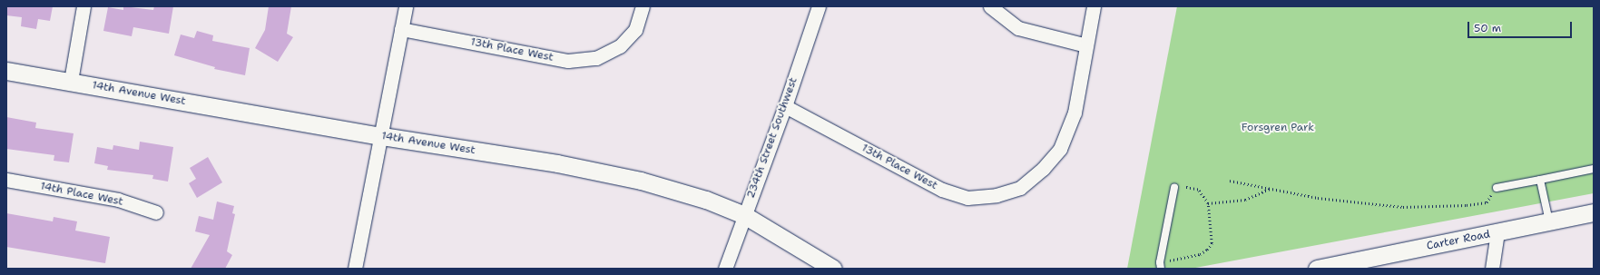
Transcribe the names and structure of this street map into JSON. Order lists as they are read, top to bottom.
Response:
{
  "streets": {
    "street": [
      "13th Place West",
      "14th Avenue West",
      "234th Street Southwest",
      "14th Place West",
      "Carter Road"
    ]
  },
  "crossings": [
    ["13th Place West", "234th Street Southwest"],
    ["14th Avenue West", "234th Street Southwest"]
  ],
  "parks": ["Forsgren Park"],
  "scale_bar": "50 m"
}
